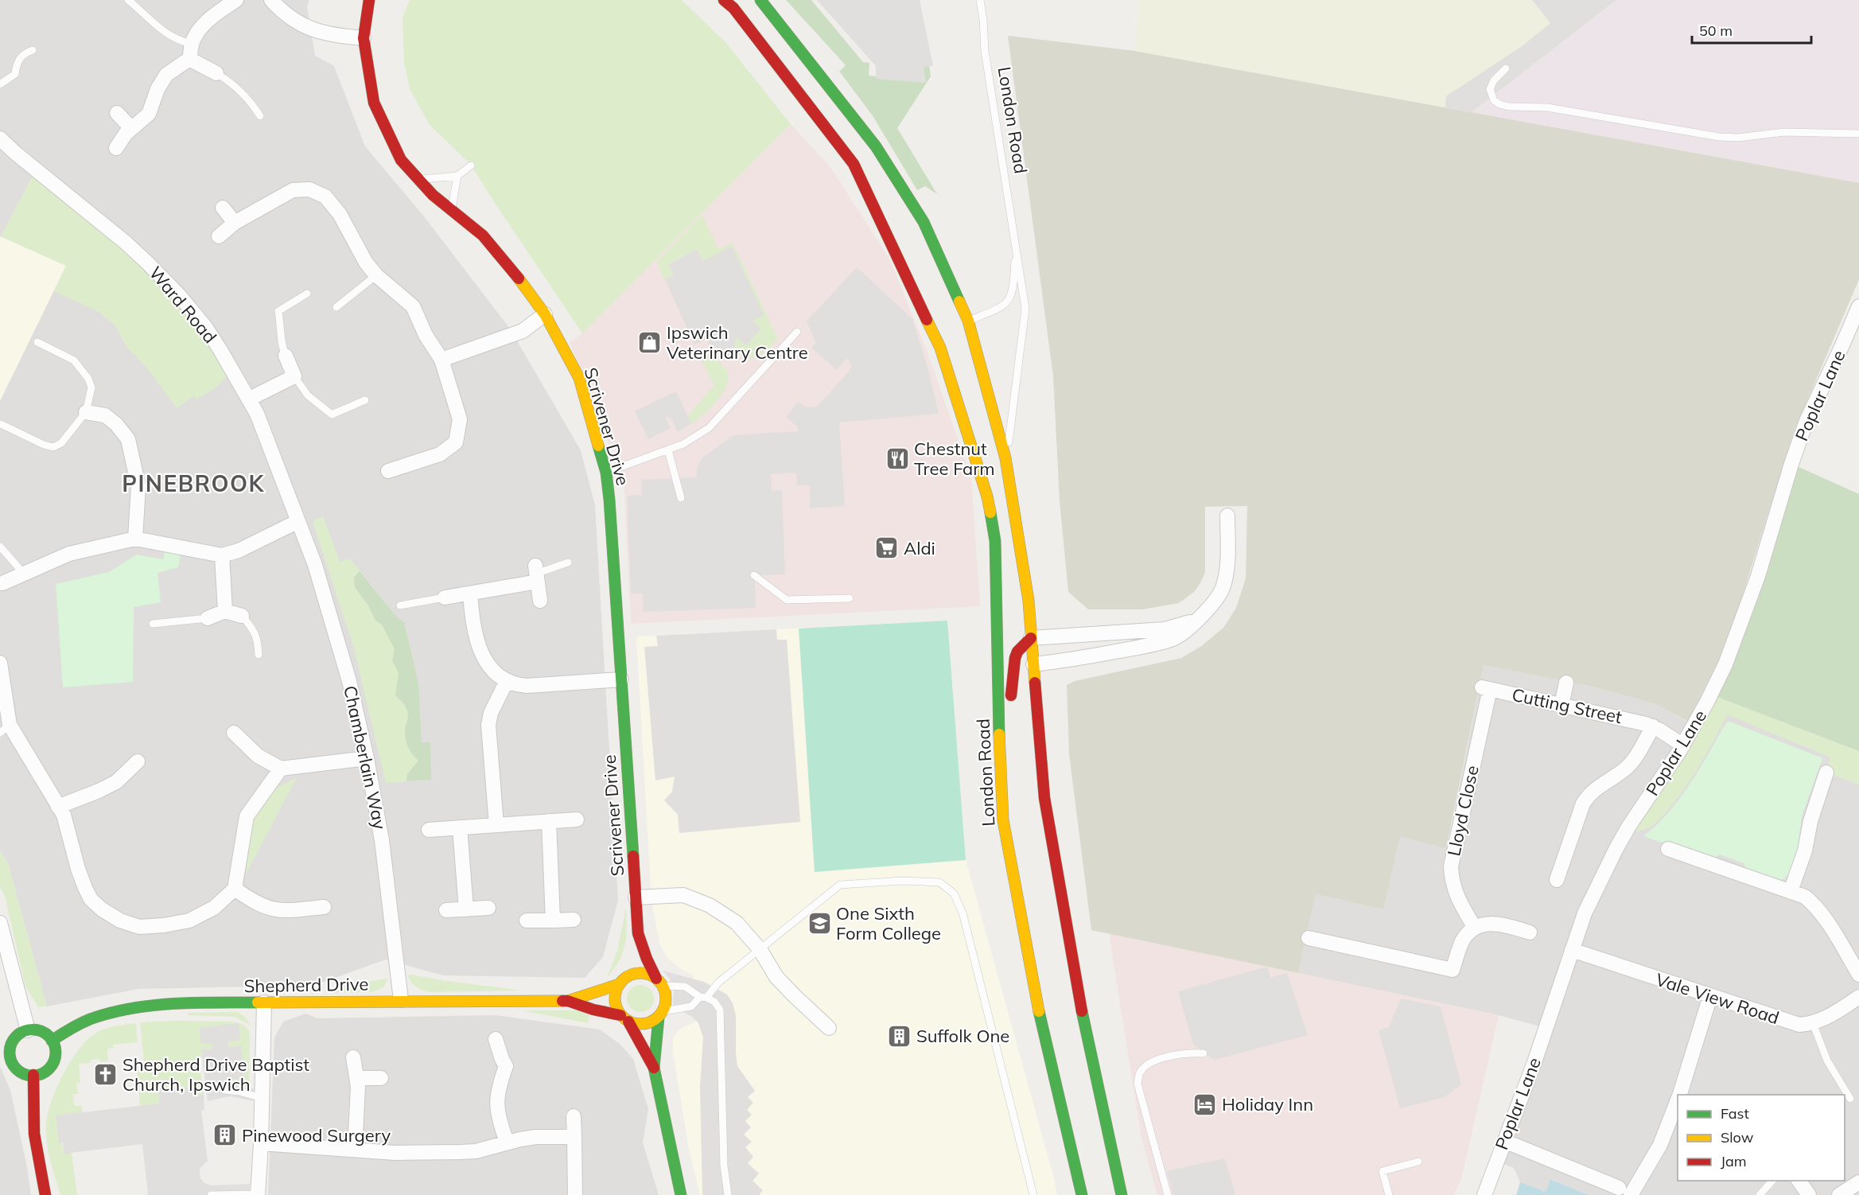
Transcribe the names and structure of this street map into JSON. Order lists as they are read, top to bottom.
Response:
{
  "streets": {
    "main road": ["London Road", "Scrivener Drive", "Shepherd Drive"],
    "street": [
      "Ward Road",
      "Poplar Lane",
      "Cutting Street",
      "Chamberlain Way",
      "Lloyd Close",
      "Vale View Road"
    ]
  },
  "crossings": [
    ["Ward Road", "Chamberlain Way"],
    ["Poplar Lane", "Cutting Street"],
    ["Poplar Lane", "Vale View Road"],
    ["Scrivener Drive", "Shepherd Drive"],
    ["Cutting Street", "Lloyd Close"],
    ["Chamberlain Way", "Shepherd Drive"]
  ],
  "districts": ["PINEBROOK"],
  "places": {
    "shop": ["Ipswich Veterinary Centre"],
    "restaurant": ["Chestnut Tree Farm"],
    "supermarket": ["Aldi"],
    "school or university": ["One Sixth Form College"],
    "building": ["Suffolk One", "Pinewood Surgery"],
    "church": ["Shepherd Drive Baptist Church, Ipswich"],
    "hotel": ["Holiday Inn"]
  },
  "legend": ["Fast", "Slow", "Jam"],
  "scale_bar": "50 m"
}
